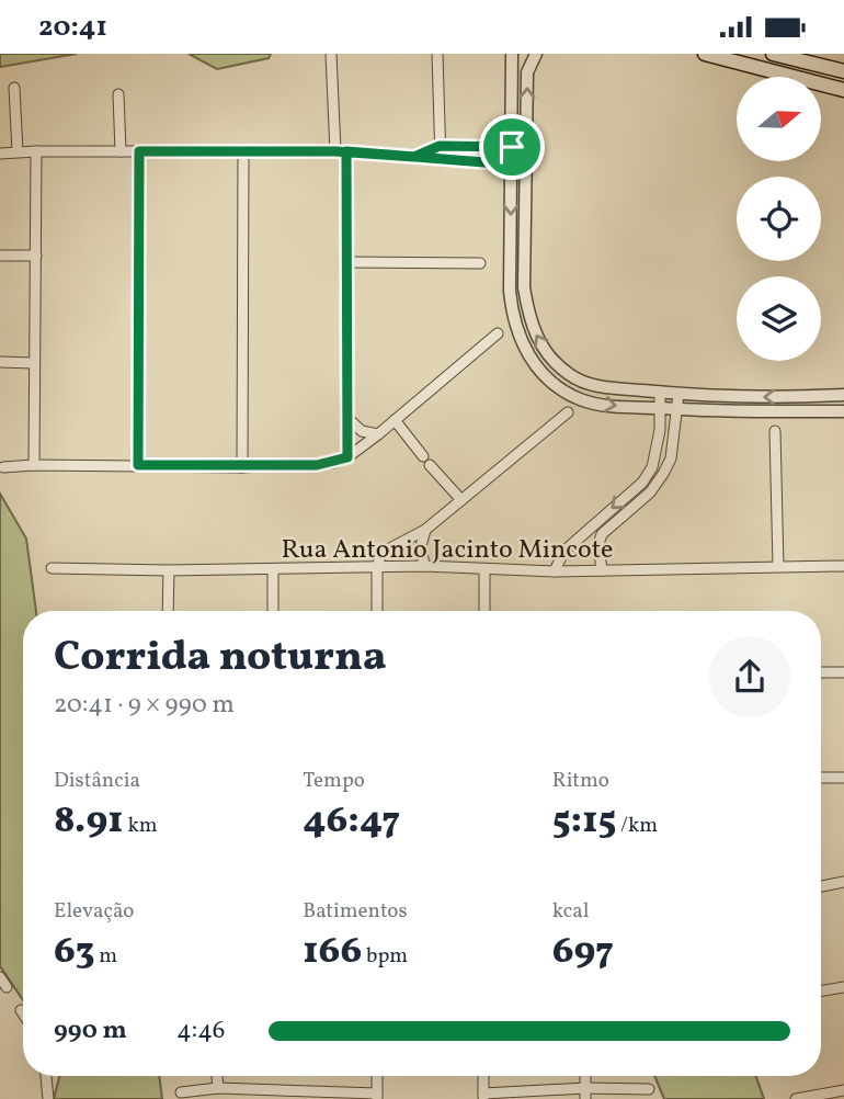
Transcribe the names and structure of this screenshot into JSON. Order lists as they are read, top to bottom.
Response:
{
  "streets": {
    "street": ["Rua Antonio Jacinto Mincote"]
  },
  "north": "right",
  "page": {
    "status": "20:41",
    "heading": ["Corrida noturna", "20:41 · 9 × 990 m"],
    "stats": [
      ["Distância", "8.91 km"],
      ["Tempo", "46:47"],
      ["Ritmo", "5:15 /km"],
      ["Elevação", "63 m"],
      ["Batimentos", "166 bpm"],
      ["kcal", "697"]
    ],
    "list": [
      {
        "name": "990 m",
        "note": "4:46"
      }
    ]
  }
}
